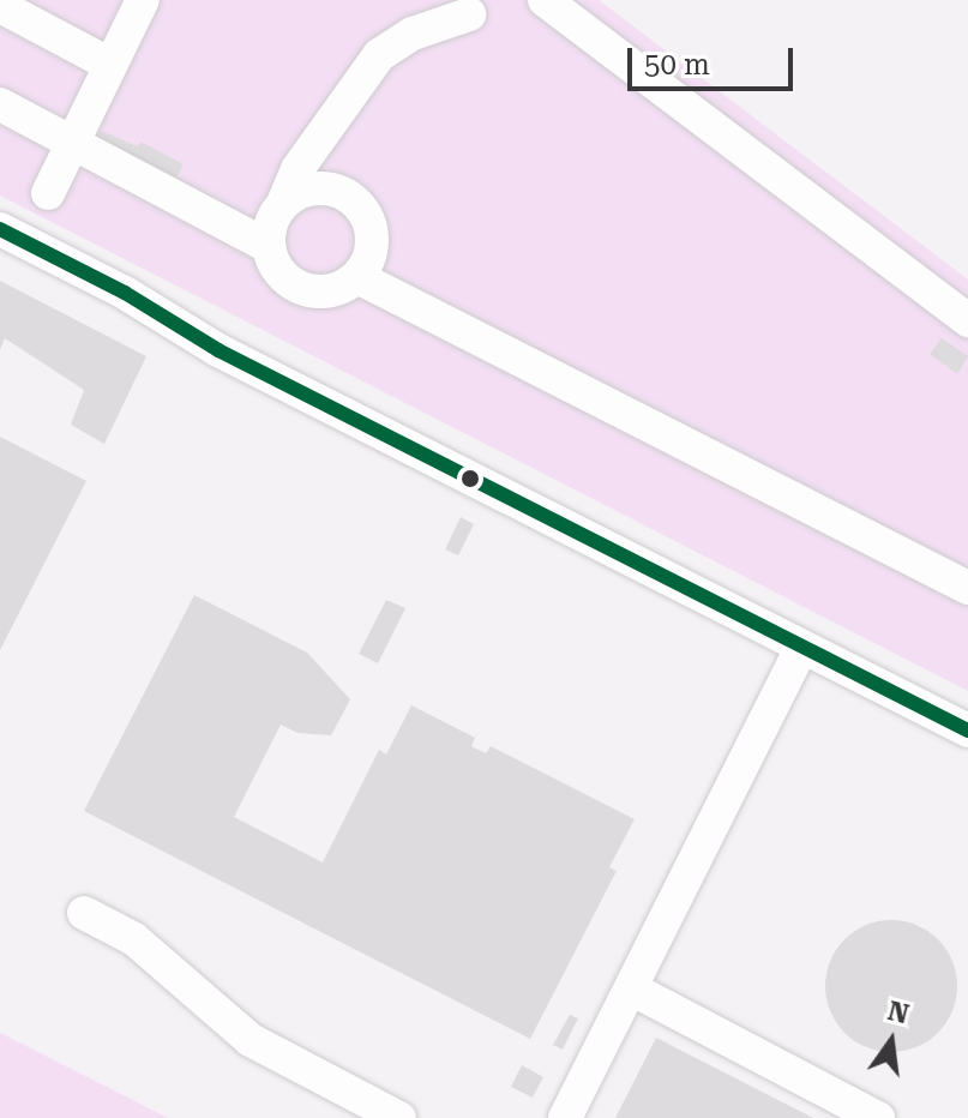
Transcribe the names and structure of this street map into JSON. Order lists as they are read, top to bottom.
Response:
{
  "scale_bar": "50 m",
  "north": "top"
}
